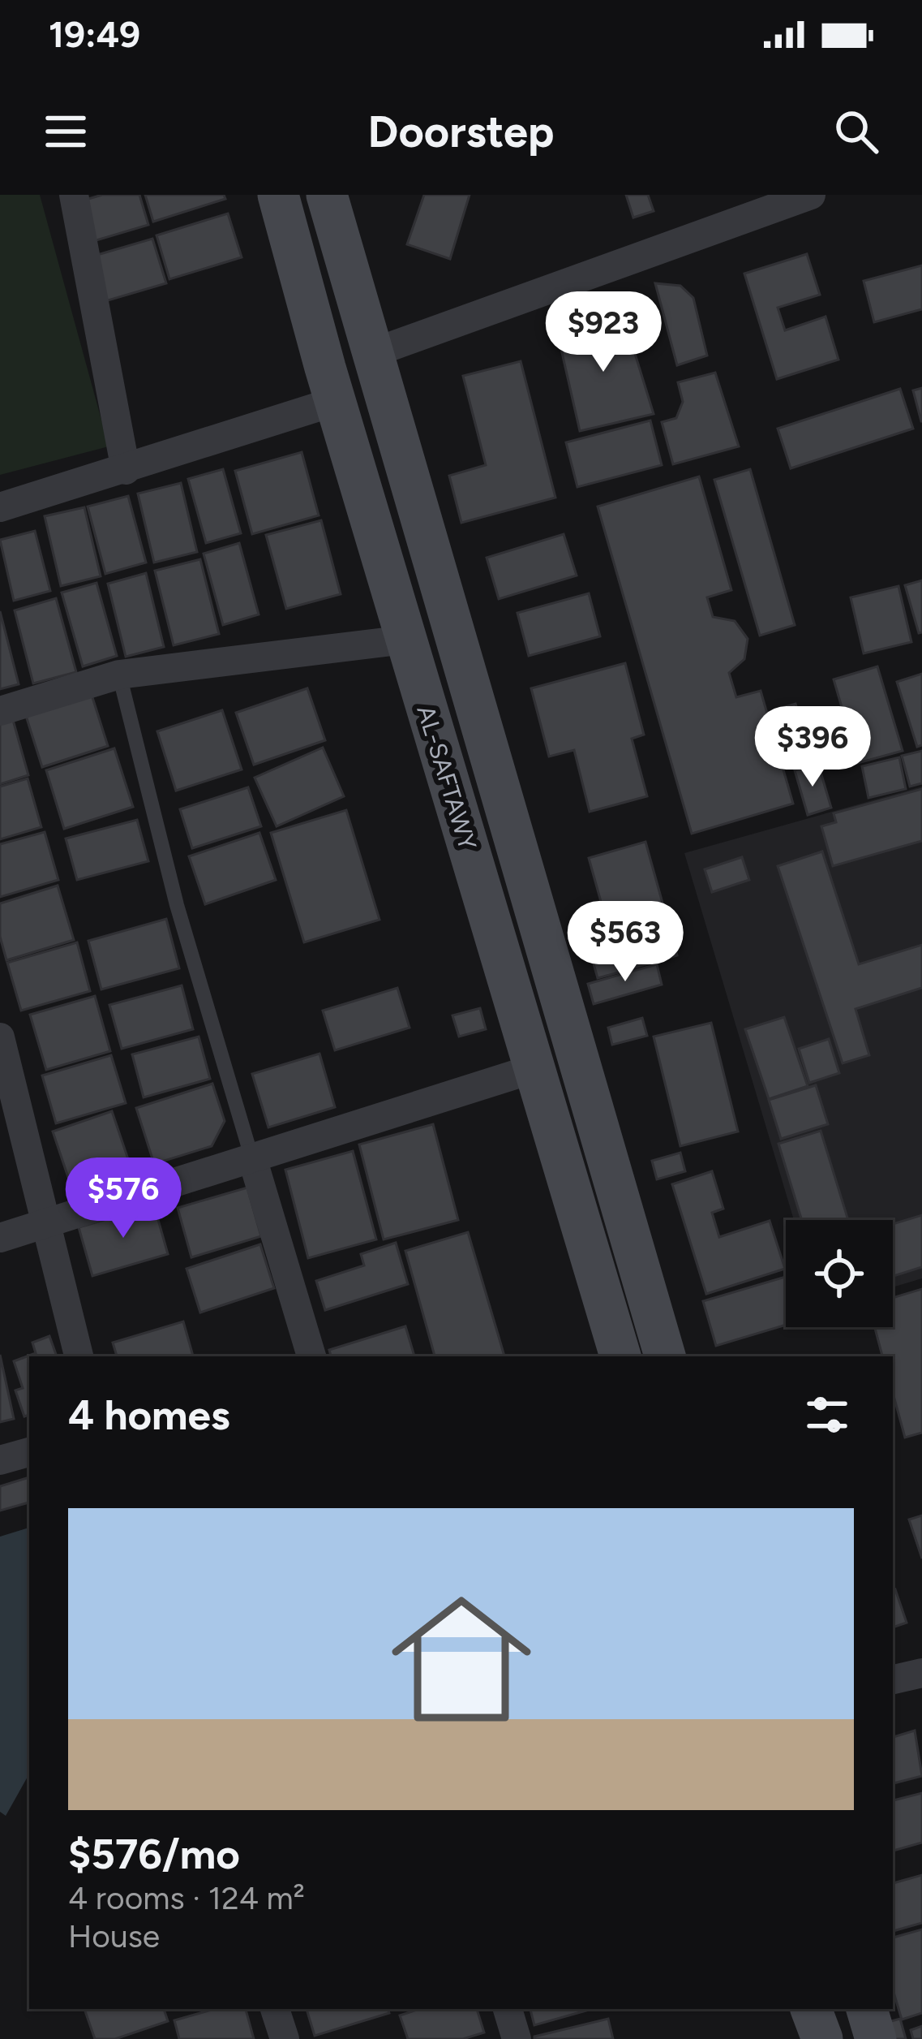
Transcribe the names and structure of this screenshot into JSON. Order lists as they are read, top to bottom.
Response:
{
  "streets": {
    "main road": ["AL-SAFTAWY"]
  },
  "page": {
    "status": "19:49",
    "header": "Doorstep",
    "price": [
      "$923",
      "$396",
      "$563",
      "$576"
    ],
    "heading": "4 homes",
    "list": [
      {
        "name": "$576/mo",
        "note": "4 rooms · 124 m² · House"
      }
    ]
  }
}
